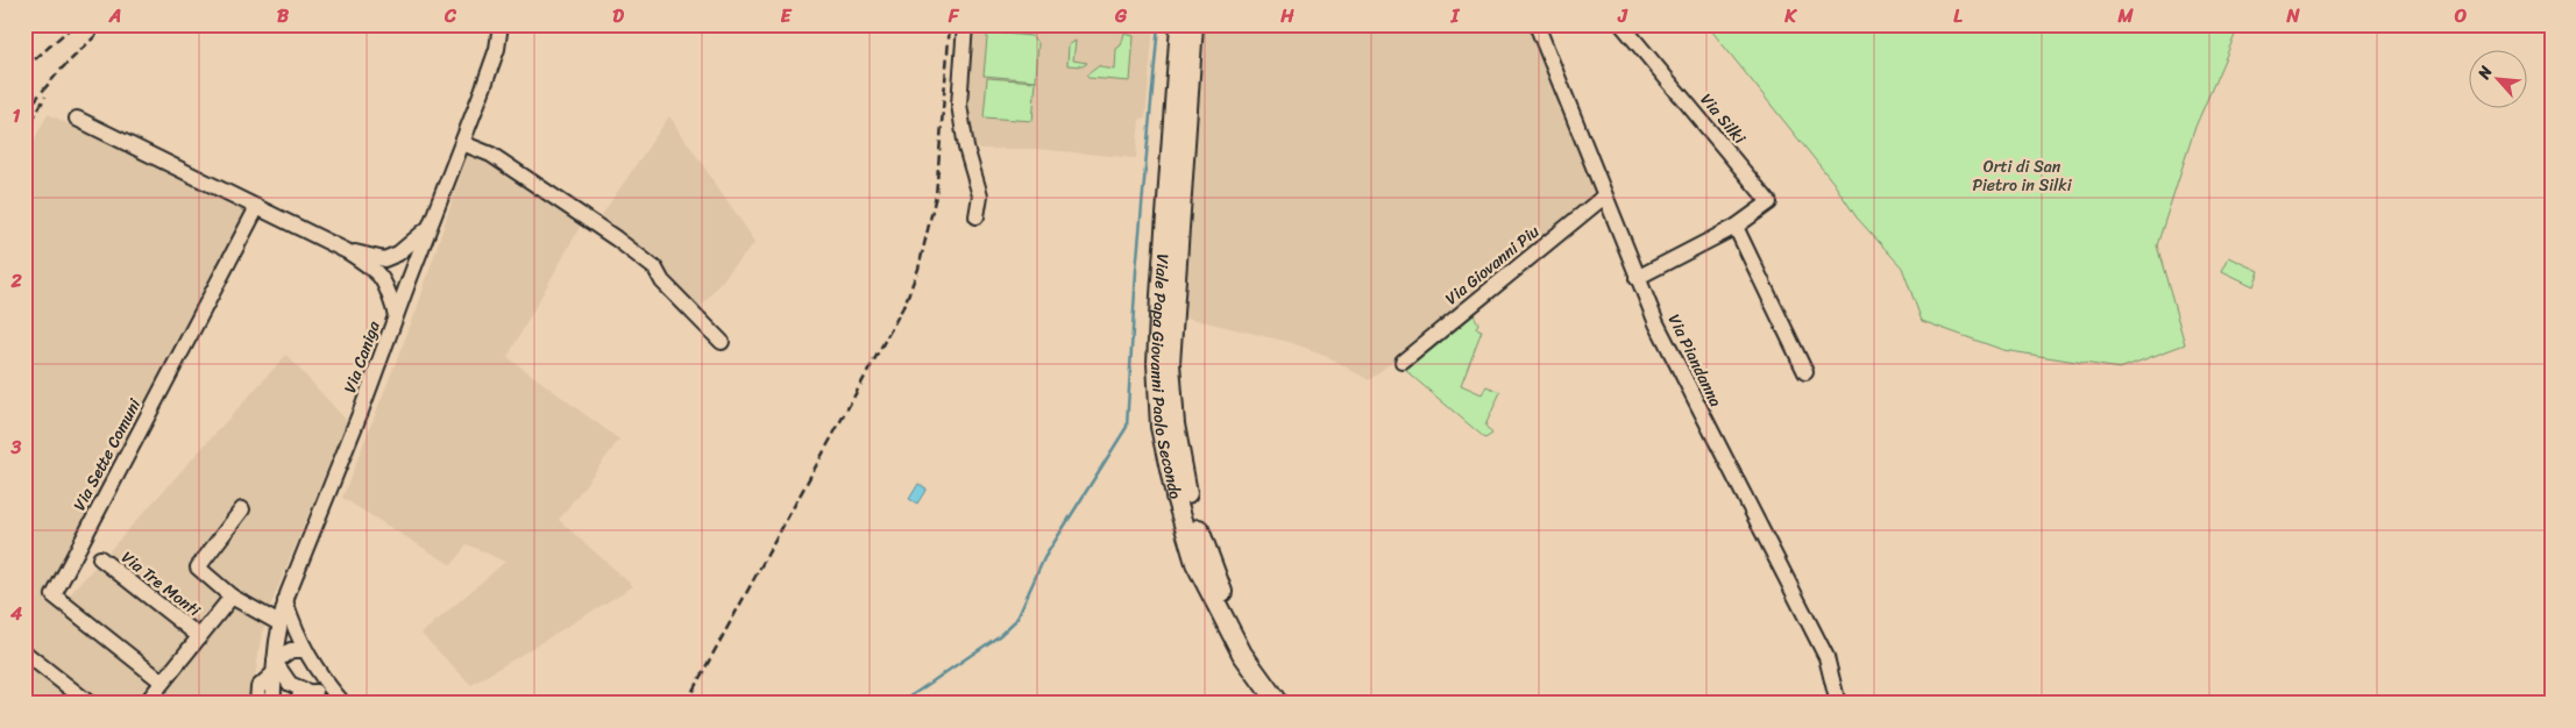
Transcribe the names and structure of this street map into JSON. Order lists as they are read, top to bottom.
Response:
{
  "streets": {
    "main road": ["Viale Papa Giovanni Paolo Secondo"],
    "street": [
      "Via Silki",
      "Via Giovanni Piu",
      "Via Caniga",
      "Via Piandanna",
      "Via Sette Comuni",
      "Via Tre Monti"
    ]
  },
  "crossings": [
    ["Via Silki", "Via Piandanna"],
    ["Via Giovanni Piu", "Via Piandanna"]
  ],
  "parks": ["Orti di San Pietro in Silki"],
  "north": "top left",
  "grid": {
    "columns": [
      "A",
      "B",
      "C",
      "D",
      "E",
      "F",
      "G",
      "H",
      "I",
      "J",
      "K",
      "L",
      "M",
      "N",
      "O"
    ],
    "rows": [
      "1",
      "2",
      "3",
      "4"
    ]
  }
}
